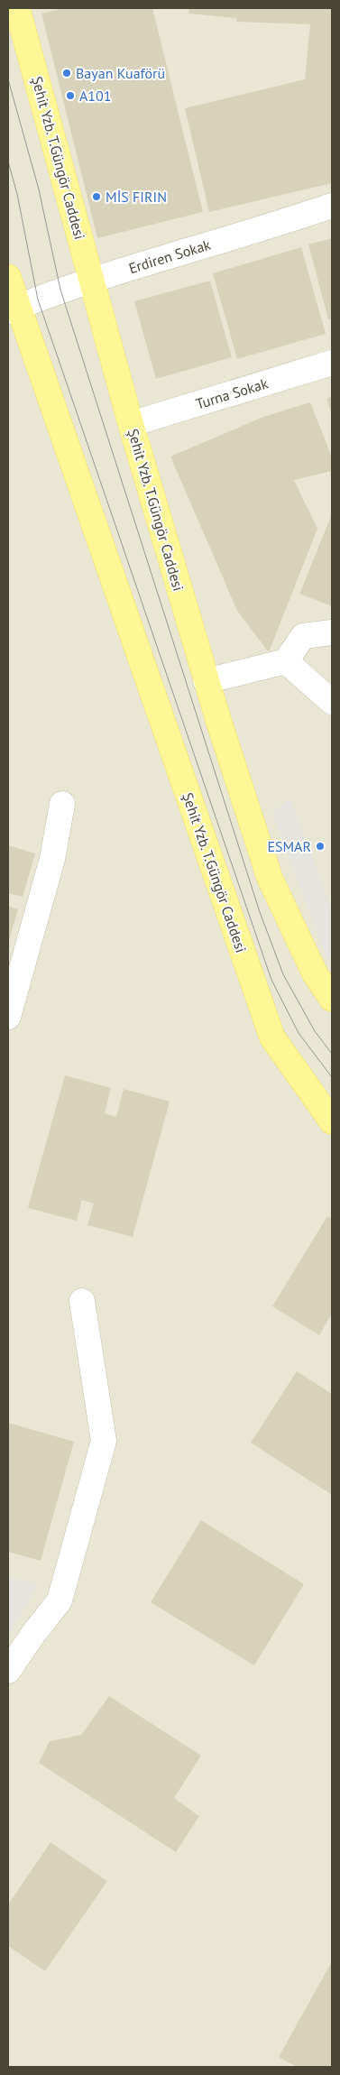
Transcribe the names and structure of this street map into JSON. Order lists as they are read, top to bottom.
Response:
{
  "streets": {
    "main road": ["Şehit Yzb. T.Güngör Caddesi"],
    "street": ["Erdiren Sokak", "Turna Sokak"]
  },
  "crossings": [
    ["Şehit Yzb. T.Güngör Caddesi", "Erdiren Sokak"],
    ["Şehit Yzb. T.Güngör Caddesi", "Turna Sokak"]
  ],
  "places": [
    "Bayan Kuaförü",
    "A101",
    "MİS FIRIN",
    "ESMAR"
  ]
}
